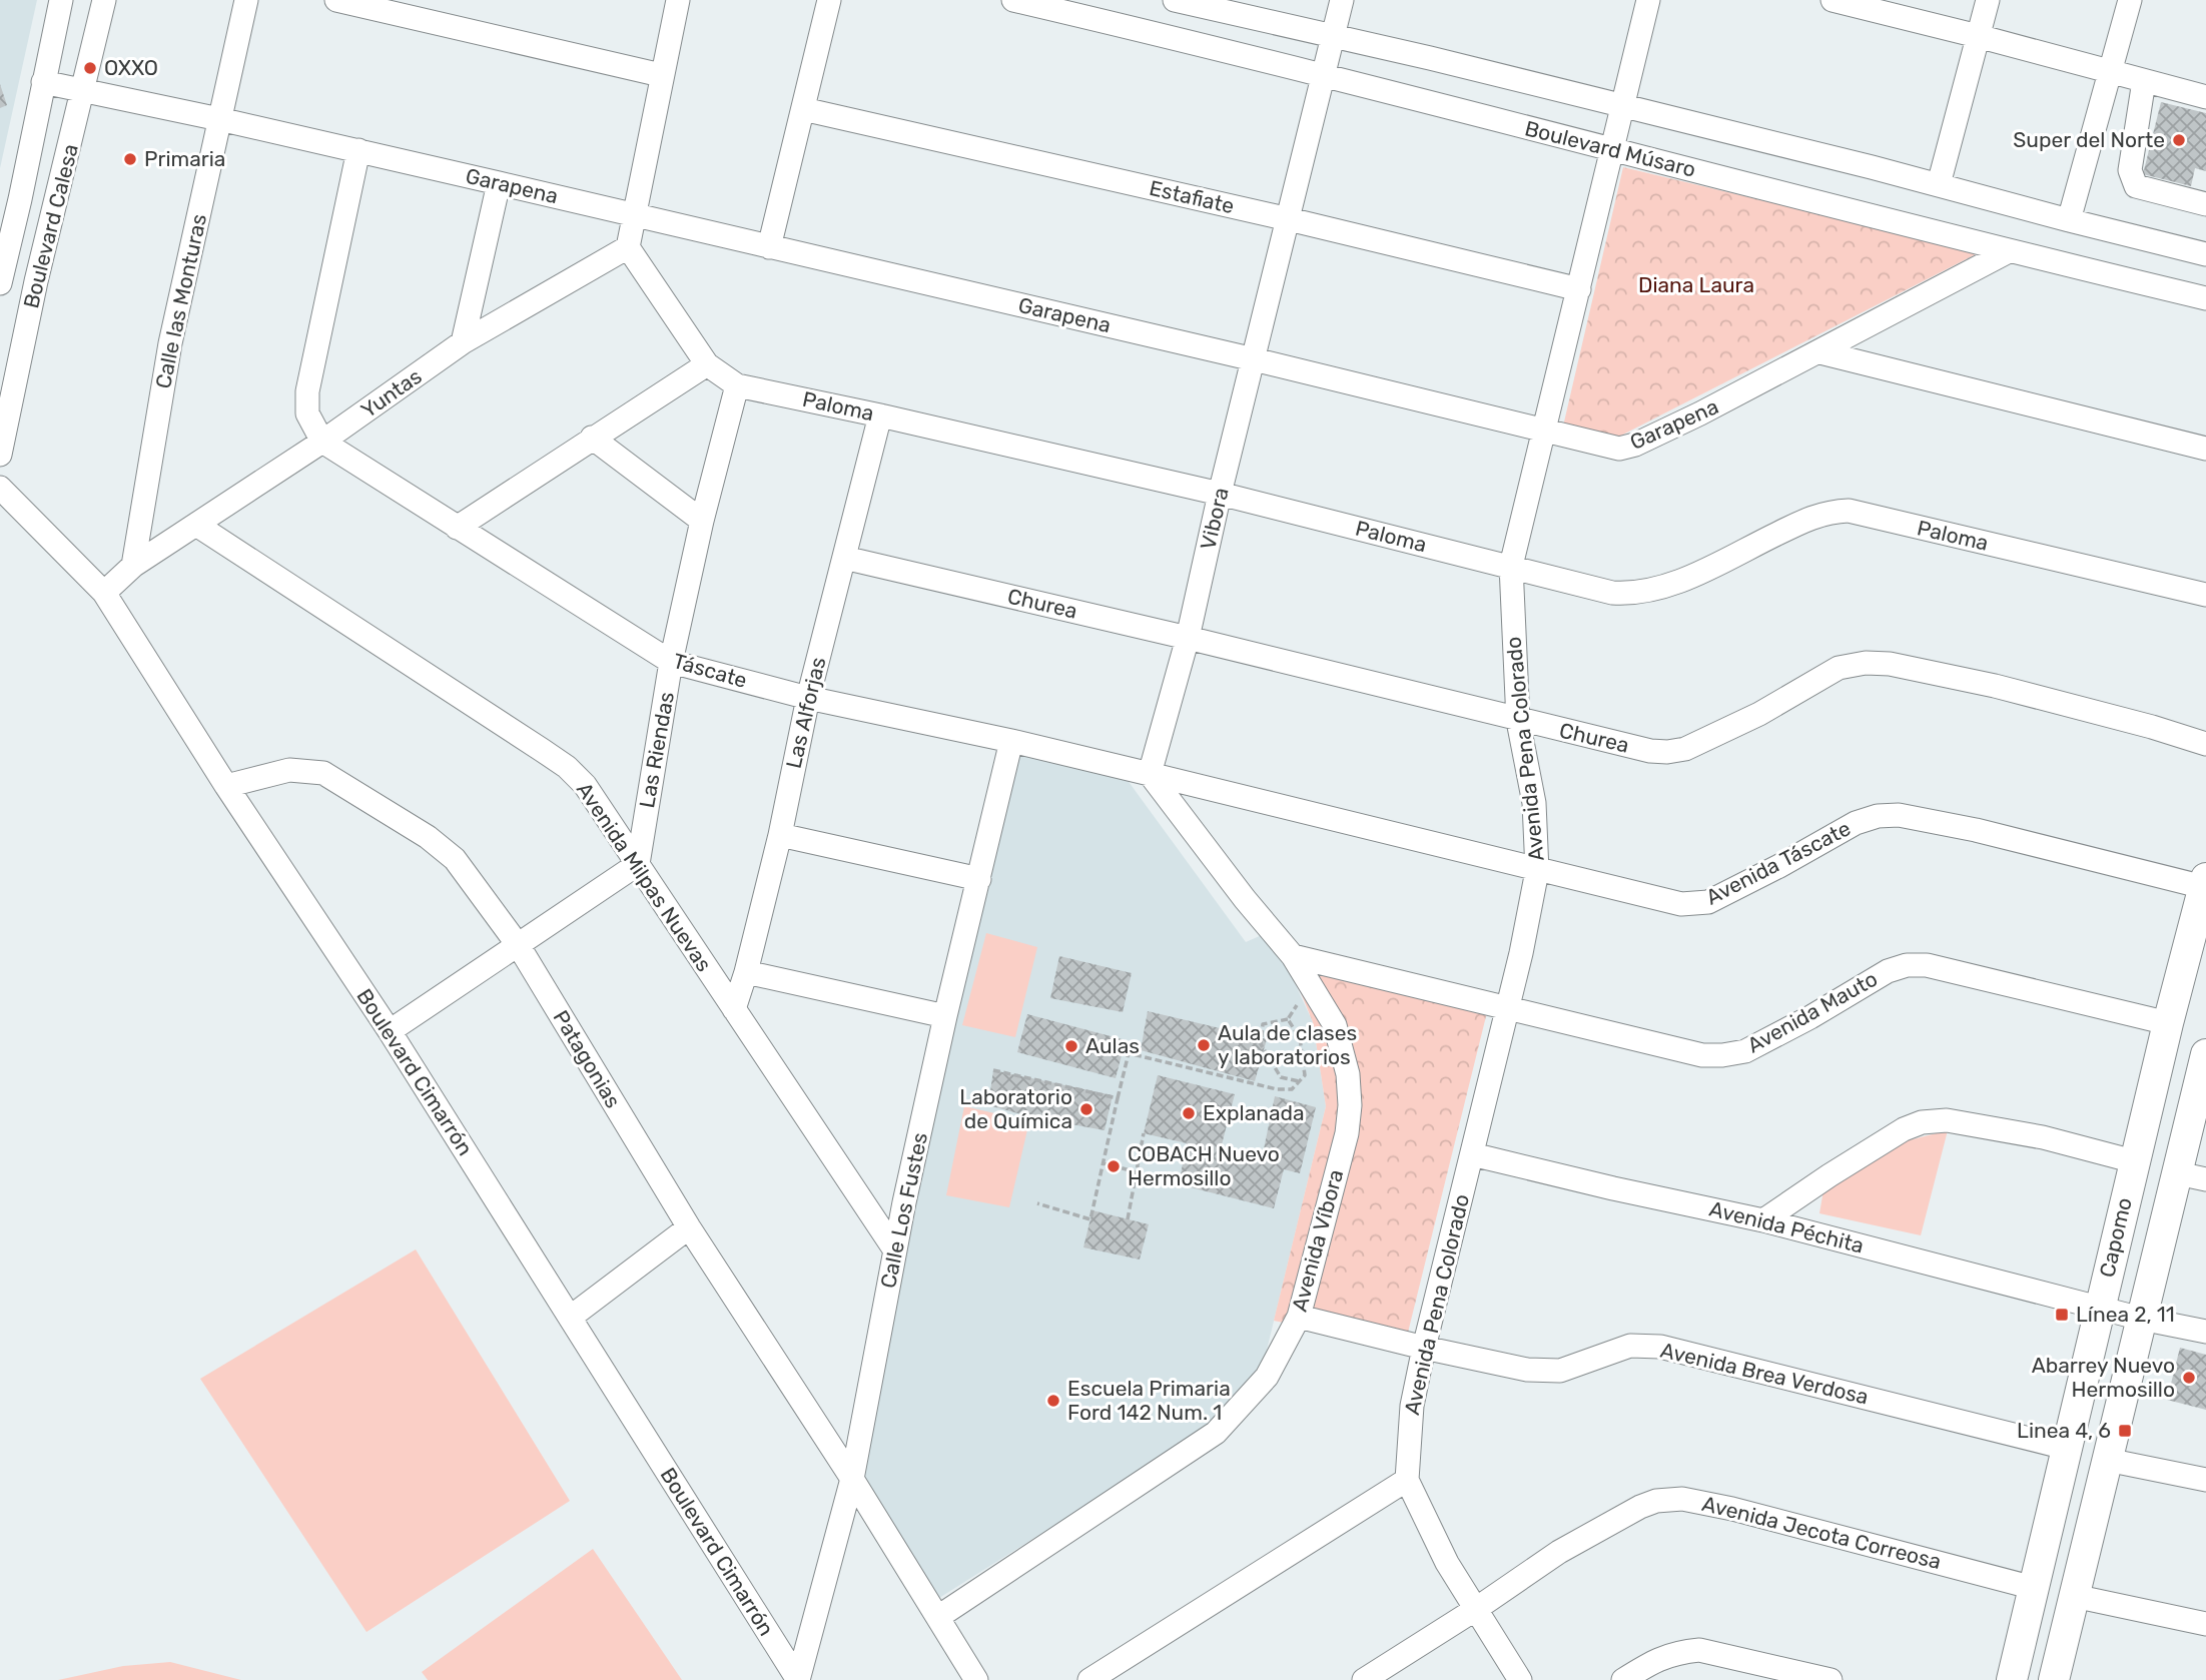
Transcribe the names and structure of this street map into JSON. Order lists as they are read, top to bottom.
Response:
{
  "streets": {
    "main road": ["Capomo"],
    "street": [
      "Boulevard Músaro",
      "Garapena",
      "Estafiate",
      "Boulevard Calesa",
      "Calle las Monturas",
      "Yuntas",
      "Paloma",
      "Vibora",
      "Churea",
      "Táscate",
      "Las Alforjas",
      "Avenida Pena Colorado",
      "Las Riendas",
      "Avenida Táscate",
      "Avenida Milpas Nuevas",
      "Avenida Mauto",
      "Patagonias",
      "Boulevard Cimarrón",
      "Calle Los Fustes",
      "Avenida Péchita",
      "Avenida Víbora",
      "Avenida Brea Verdosa",
      "Avenida Jecota Correosa"
    ]
  },
  "crossings": [
    ["Boulevard Músaro", "Garapena"],
    ["Boulevard Músaro", "Vibora"],
    ["Boulevard Músaro", "Avenida Pena Colorado"],
    ["Garapena", "Boulevard Calesa"],
    ["Garapena", "Calle las Monturas"],
    ["Garapena", "Vibora"],
    ["Garapena", "Avenida Pena Colorado"],
    ["Estafiate", "Vibora"],
    ["Estafiate", "Avenida Pena Colorado"],
    ["Calle las Monturas", "Yuntas"],
    ["Yuntas", "Paloma"],
    ["Yuntas", "Táscate"],
    ["Yuntas", "Avenida Milpas Nuevas"],
    ["Paloma", "Vibora"],
    ["Paloma", "Las Alforjas"],
    ["Paloma", "Avenida Pena Colorado"],
    ["Paloma", "Las Riendas"],
    ["Vibora", "Churea"],
    ["Vibora", "Táscate"],
    ["Vibora", "Avenida Táscate"],
    ["Churea", "Las Alforjas"],
    ["Churea", "Avenida Pena Colorado"],
    ["Táscate", "Las Alforjas"],
    ["Táscate", "Las Riendas"],
    ["Táscate", "Avenida Táscate"],
    ["Táscate", "Calle Los Fustes"],
    ["Las Alforjas", "Avenida Milpas Nuevas"],
    ["Avenida Pena Colorado", "Avenida Táscate"],
    ["Avenida Pena Colorado", "Avenida Mauto"],
    ["Avenida Pena Colorado", "Avenida Péchita"],
    ["Avenida Pena Colorado", "Avenida Brea Verdosa"],
    ["Las Riendas", "Avenida Milpas Nuevas"],
    ["Avenida Táscate", "Capomo"],
    ["Avenida Milpas Nuevas", "Calle Los Fustes"],
    ["Avenida Mauto", "Capomo"],
    ["Avenida Mauto", "Avenida Víbora"],
    ["Patagonias", "Boulevard Cimarrón"],
    ["Patagonias", "Calle Los Fustes"],
    ["Boulevard Cimarrón", "Calle Los Fustes"],
    ["Avenida Péchita", "Capomo"],
    ["Capomo", "Avenida Brea Verdosa"],
    ["Capomo", "Avenida Jecota Correosa"],
    ["Avenida Víbora", "Avenida Brea Verdosa"]
  ],
  "parks": ["Diana Laura"],
  "places": {
    "other": [
      "OXXO",
      "Super del Norte",
      "Primaria",
      "Aula de clases y laboratorios",
      "Aulas",
      "Laboratorio de Química",
      "Explanada",
      "COBACH Nuevo Hermosillo",
      "Abarrey Nuevo Hermosillo",
      "Escuela Primaria Ford 142 Num. 1"
    ],
    "transit": ["Línea 2, 11", "Linea 4, 6"]
  }
}
